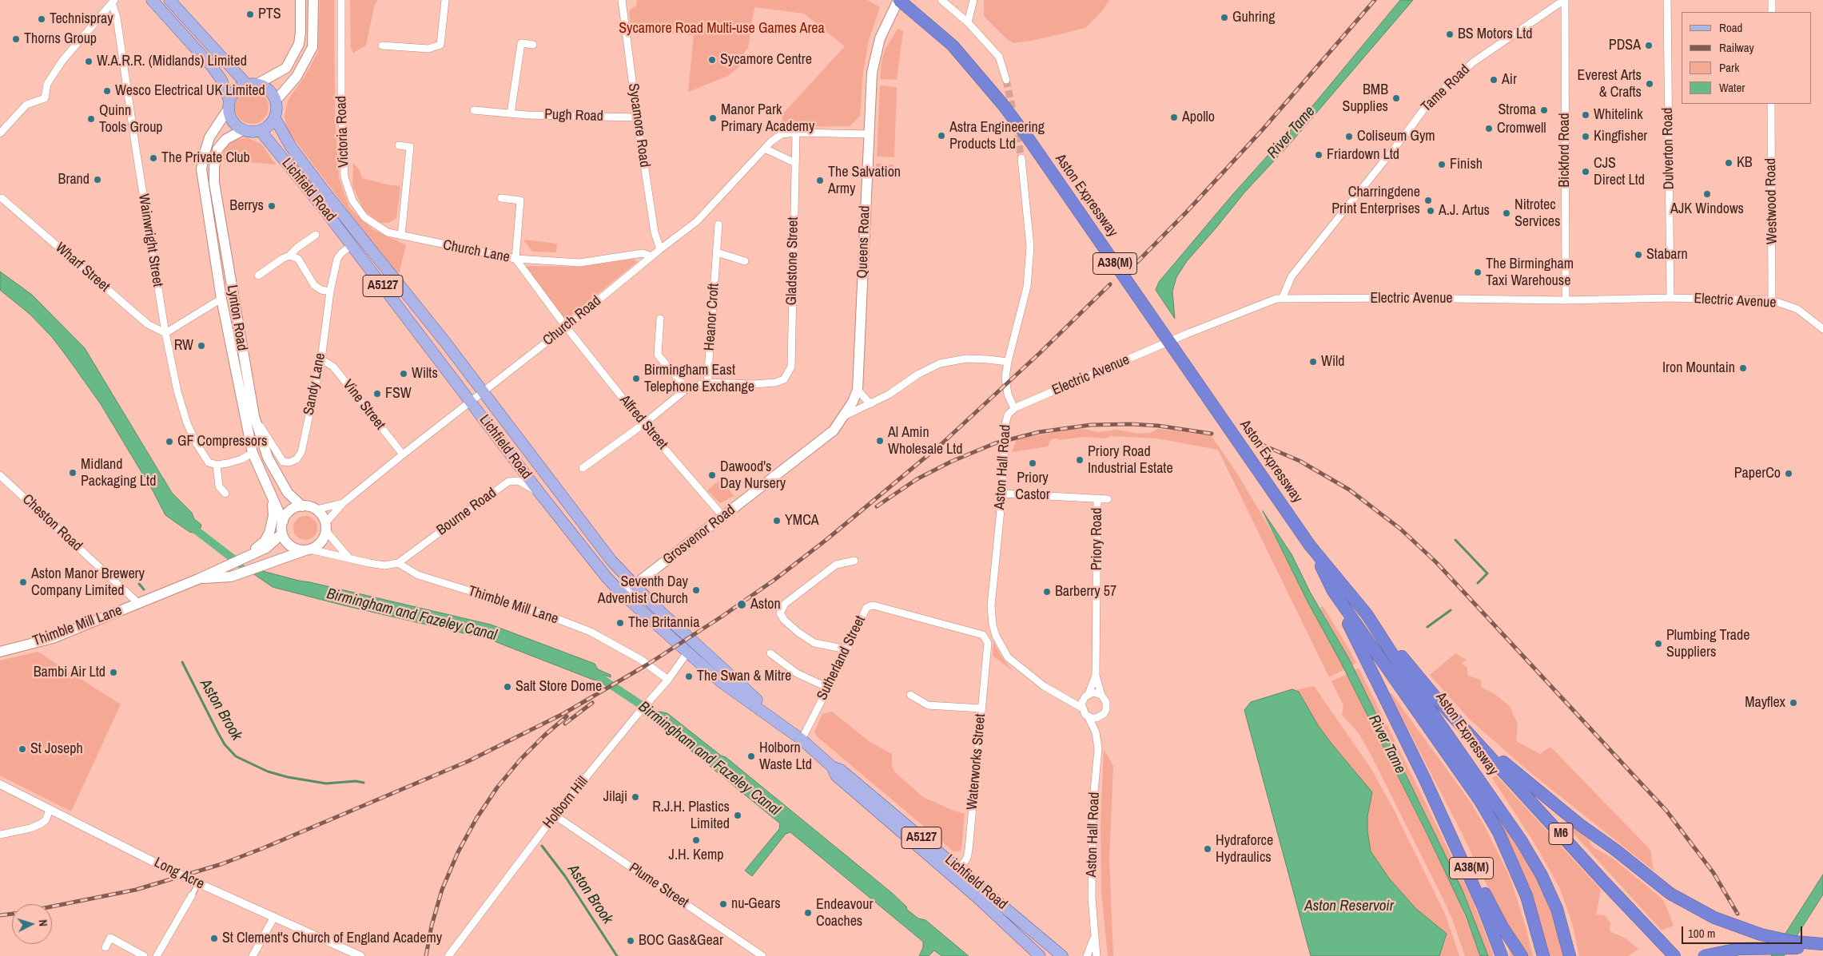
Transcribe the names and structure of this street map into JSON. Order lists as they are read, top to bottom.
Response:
{
  "streets": {
    "highway": ["Aston Expressway", "A38(M)", "M6"],
    "main road": [
      "Lichfield Road",
      "Queens Road",
      "A5127",
      "Lynton Road",
      "Grosvenor Road",
      "Thimble Mill Lane"
    ],
    "street": [
      "Tame Road",
      "Pugh Road",
      "Sycamore Road",
      "Victoria Road",
      "Dulverton Road",
      "Bickford Road",
      "Westwood Road",
      "Wainwright Street",
      "Church Lane",
      "Gladstone Street",
      "Wharf Street",
      "Electric Avenue",
      "Heanor Croft",
      "Church Road",
      "Sandy Lane",
      "Vine Street",
      "Alfred Street",
      "Aston Hall Road",
      "Bourne Road",
      "Cheston Road",
      "Priory Road",
      "Sutherland Street",
      "Waterworks Street",
      "Holborn Hill",
      "Long Acre",
      "Plume Street"
    ]
  },
  "crossings": [
    ["Tame Road", "Bickford Road"],
    ["Tame Road", "Electric Avenue"],
    ["Pugh Road", "Sycamore Road"],
    ["Sycamore Road", "Church Road"],
    ["Victoria Road", "Church Lane"],
    ["Dulverton Road", "Electric Avenue"],
    ["Bickford Road", "Electric Avenue"],
    ["Lichfield Road", "Lynton Road"],
    ["Lichfield Road", "Church Road"],
    ["Lichfield Road", "Sandy Lane"],
    ["Lichfield Road", "Bourne Road"],
    ["Lichfield Road", "Grosvenor Road"],
    ["Lichfield Road", "Sutherland Street"],
    ["Lichfield Road", "Waterworks Street"],
    ["Lichfield Road", "Holborn Hill"],
    ["Aston Expressway", "Queens Road"],
    ["Aston Expressway", "A38(M)"],
    ["Aston Expressway", "M6"],
    ["Westwood Road", "Electric Avenue"],
    ["Wainwright Street", "Wharf Street"],
    ["Queens Road", "Grosvenor Road"],
    ["Church Lane", "Church Road"],
    ["Church Lane", "Alfred Street"],
    ["Gladstone Street", "Heanor Croft"],
    ["Electric Avenue", "Aston Hall Road"],
    ["Lynton Road", "Sandy Lane"],
    ["Lynton Road", "Thimble Mill Lane"],
    ["Church Road", "Alfred Street"],
    ["Sandy Lane", "Vine Street"],
    ["Alfred Street", "Grosvenor Road"],
    ["Aston Hall Road", "Grosvenor Road"],
    ["Aston Hall Road", "Priory Road"],
    ["Bourne Road", "Thimble Mill Lane"],
    ["Cheston Road", "Thimble Mill Lane"],
    ["Thimble Mill Lane", "Holborn Hill"],
    ["Sutherland Street", "Waterworks Street"],
    ["Holborn Hill", "Plume Street"]
  ],
  "water": [
    "River Tame",
    "Birmingham and Fazeley Canal",
    "Aston Brook",
    "Aston Reservoir"
  ],
  "parks": ["Sycamore Road Multi-use Games Area"],
  "places": [
    "PTS",
    "Guhring",
    "Technispray",
    "BS Motors Ltd",
    "Thorns Group",
    "PDSA",
    "Sycamore Centre",
    "W.A.R.R. (Midlands) Limited",
    "Air",
    "Everest Arts & Crafts",
    "Wesco Electrical UK Limited",
    "BMB Supplies",
    "Stroma",
    "Whitelink",
    "Apollo",
    "Manor Park Primary Academy",
    "Quinn Tools Group",
    "Cromwell",
    "Astra Engineering Products Ltd",
    "Coliseum Gym",
    "Kingfisher",
    "Friardown Ltd",
    "The Private Club",
    "KB",
    "Finish",
    "CJS Direct Ltd",
    "Brand",
    "The Salvation Army",
    "AJK Windows",
    "Charringdene Print Enterprises",
    "Berrys",
    "A.J. Artus",
    "Nitrotec Services",
    "Stabarn",
    "The Birmingham Taxi Warehouse",
    "RW",
    "Wild",
    "Iron Mountain",
    "Wilts",
    "Birmingham East Telephone Exchange",
    "FSW",
    "Al Amin Wholesale Ltd",
    "GF Compressors",
    "Priory Road Industrial Estate",
    "Priory Castor",
    "Midland Packaging Ltd",
    "PaperCo",
    "Dawood's Day Nursery",
    "YMCA",
    "Aston Manor Brewery Company Limited",
    "Seventh Day Adventist Church",
    "Barberry 57",
    "Aston",
    "The Britannia",
    "Plumbing Trade Suppliers",
    "Bambi Air Ltd",
    "The Swan & Mitre",
    "Salt Store Dome",
    "Mayflex",
    "St Joseph",
    "Holborn Waste Ltd",
    "Jilaji",
    "R.J.H. Plastics Limited",
    "J.H. Kemp",
    "Hydraforce Hydraulics",
    "nu-Gears",
    "Endeavour Coaches",
    "St Clement's Church of England Academy",
    "BOC Gas&Gear"
  ],
  "legend": [
    "Road",
    "Railway",
    "Park",
    "Water"
  ],
  "scale_bar": "100 m",
  "north": "right"
}
